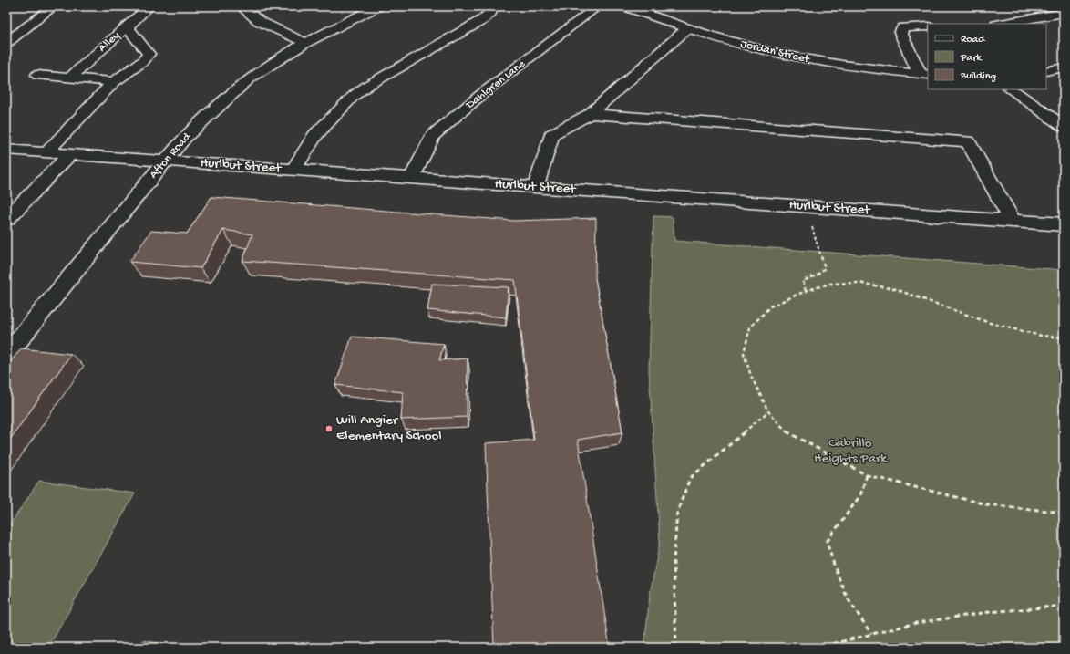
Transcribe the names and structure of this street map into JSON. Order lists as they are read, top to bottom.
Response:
{
  "streets": {
    "street": [
      "Alley",
      "Jordan Street",
      "Dahlgren Lane",
      "Afton Road",
      "Hurlbut Street"
    ]
  },
  "crossings": [
    ["Dahlgren Lane", "Hurlbut Street"],
    ["Afton Road", "Hurlbut Street"]
  ],
  "parks": ["Cabrillo Heights Park"],
  "places": ["Will Angier Elementary School"],
  "legend": ["Road", "Park", "Building"]
}
